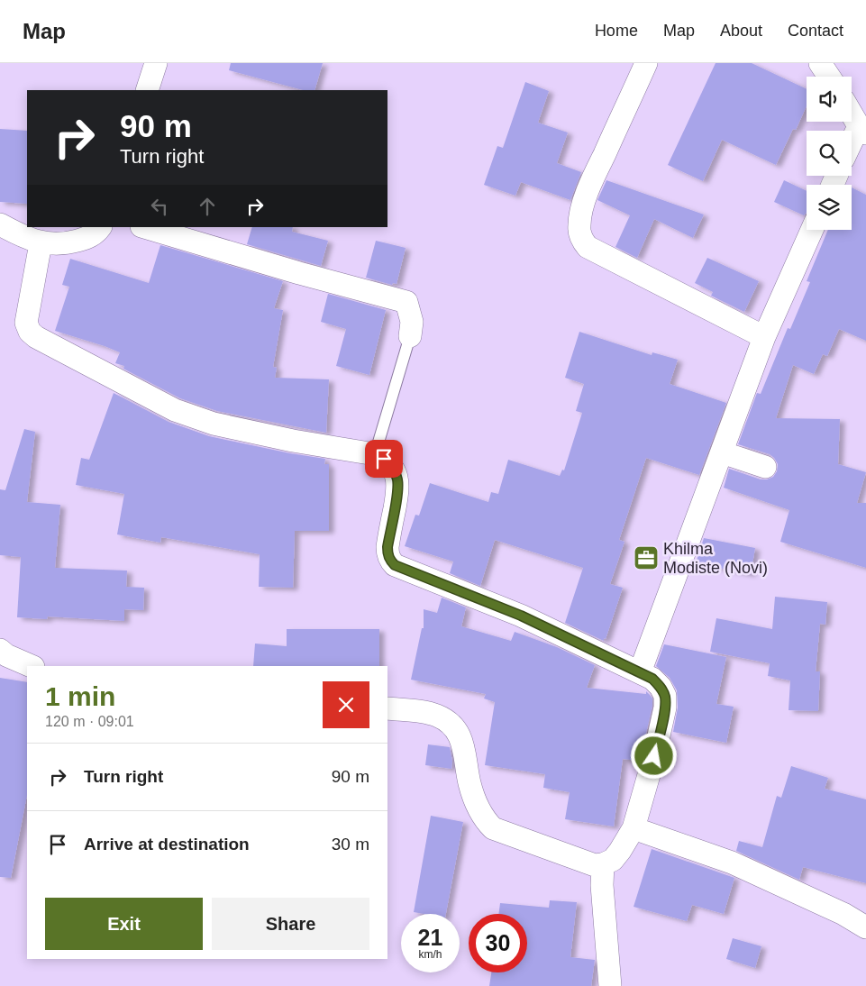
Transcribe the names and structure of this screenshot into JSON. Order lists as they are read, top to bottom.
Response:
{
  "places": {
    "office": ["Khilma Modiste (Novi)"]
  },
  "page": {
    "header": "Map",
    "nav": [
      "Home",
      "Map",
      "About",
      "Contact"
    ],
    "turn": ["90 m", "Turn right"],
    "heading": ["1 min", "120 m · 09:01"],
    "list": [
      {
        "name": "Turn right",
        "value": "90 m"
      },
      {
        "name": "Arrive at destination",
        "value": "30 m"
      }
    ],
    "buttons": ["Exit", "Share"],
    "speed": "21 km/h",
    "limit": "30"
  }
}
